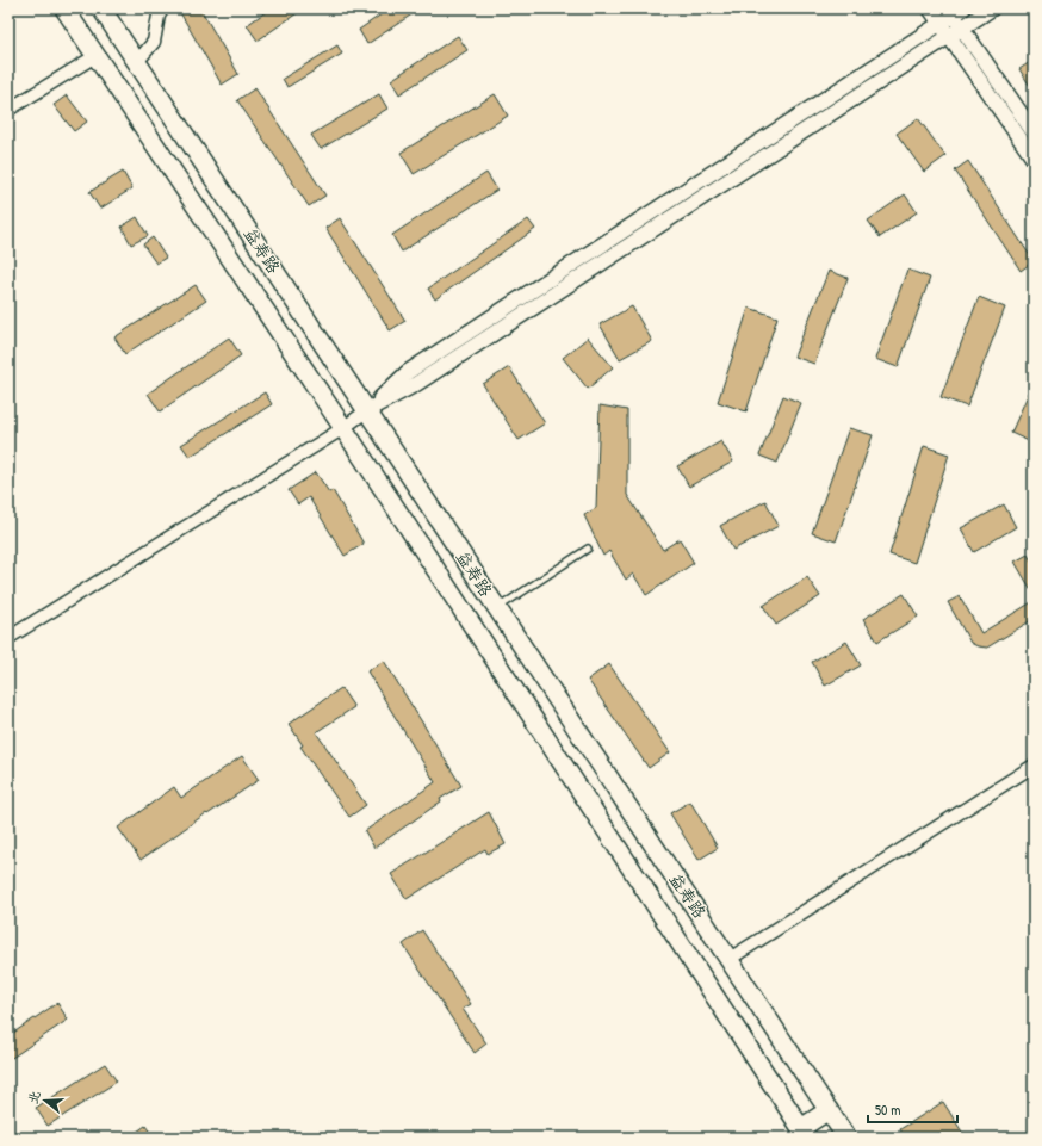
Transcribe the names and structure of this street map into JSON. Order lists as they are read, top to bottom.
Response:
{
  "streets": {
    "main road": ["益寿路"]
  },
  "scale_bar": "50 m",
  "north": "left"
}
